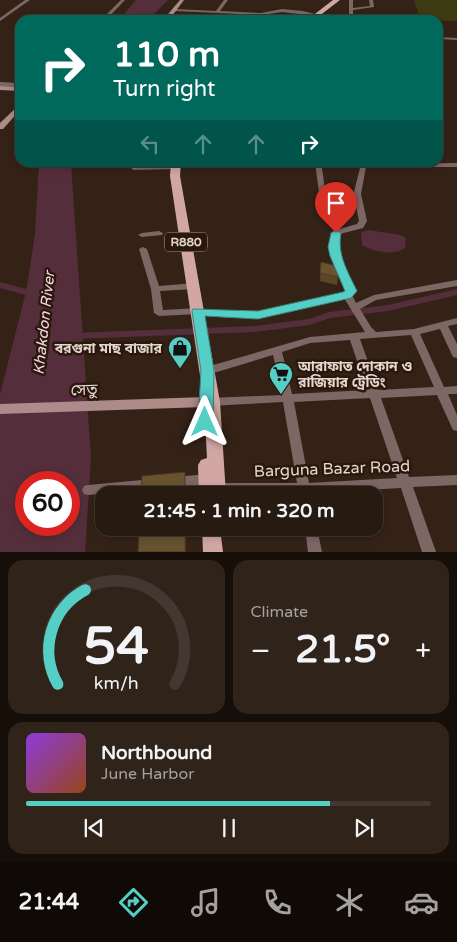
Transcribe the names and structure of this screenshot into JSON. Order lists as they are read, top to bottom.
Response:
{
  "streets": {
    "main road": ["R880"],
    "street": ["সেতু", "Barguna Bazar Road"]
  },
  "crossings": [
    ["R880", "সেতু"]
  ],
  "water": ["Khakdon River"],
  "places": {
    "shop": ["বরগুনা মাছ বাজার"],
    "supermarket": ["আরাফাত দোকান ও রাজিয়ার ট্রেডিং"]
  },
  "page": {
    "turn": ["110 m", "Turn right"],
    "limit": "60",
    "trip": "21:45 · 1 min · 320 m",
    "tile": "Climate",
    "heat": ["−", "21.5°", "+"],
    "song": ["Northbound", "June Harbor"],
    "tabs": "21:44",
    "gauge": ["54", "km/h"]
  }
}
